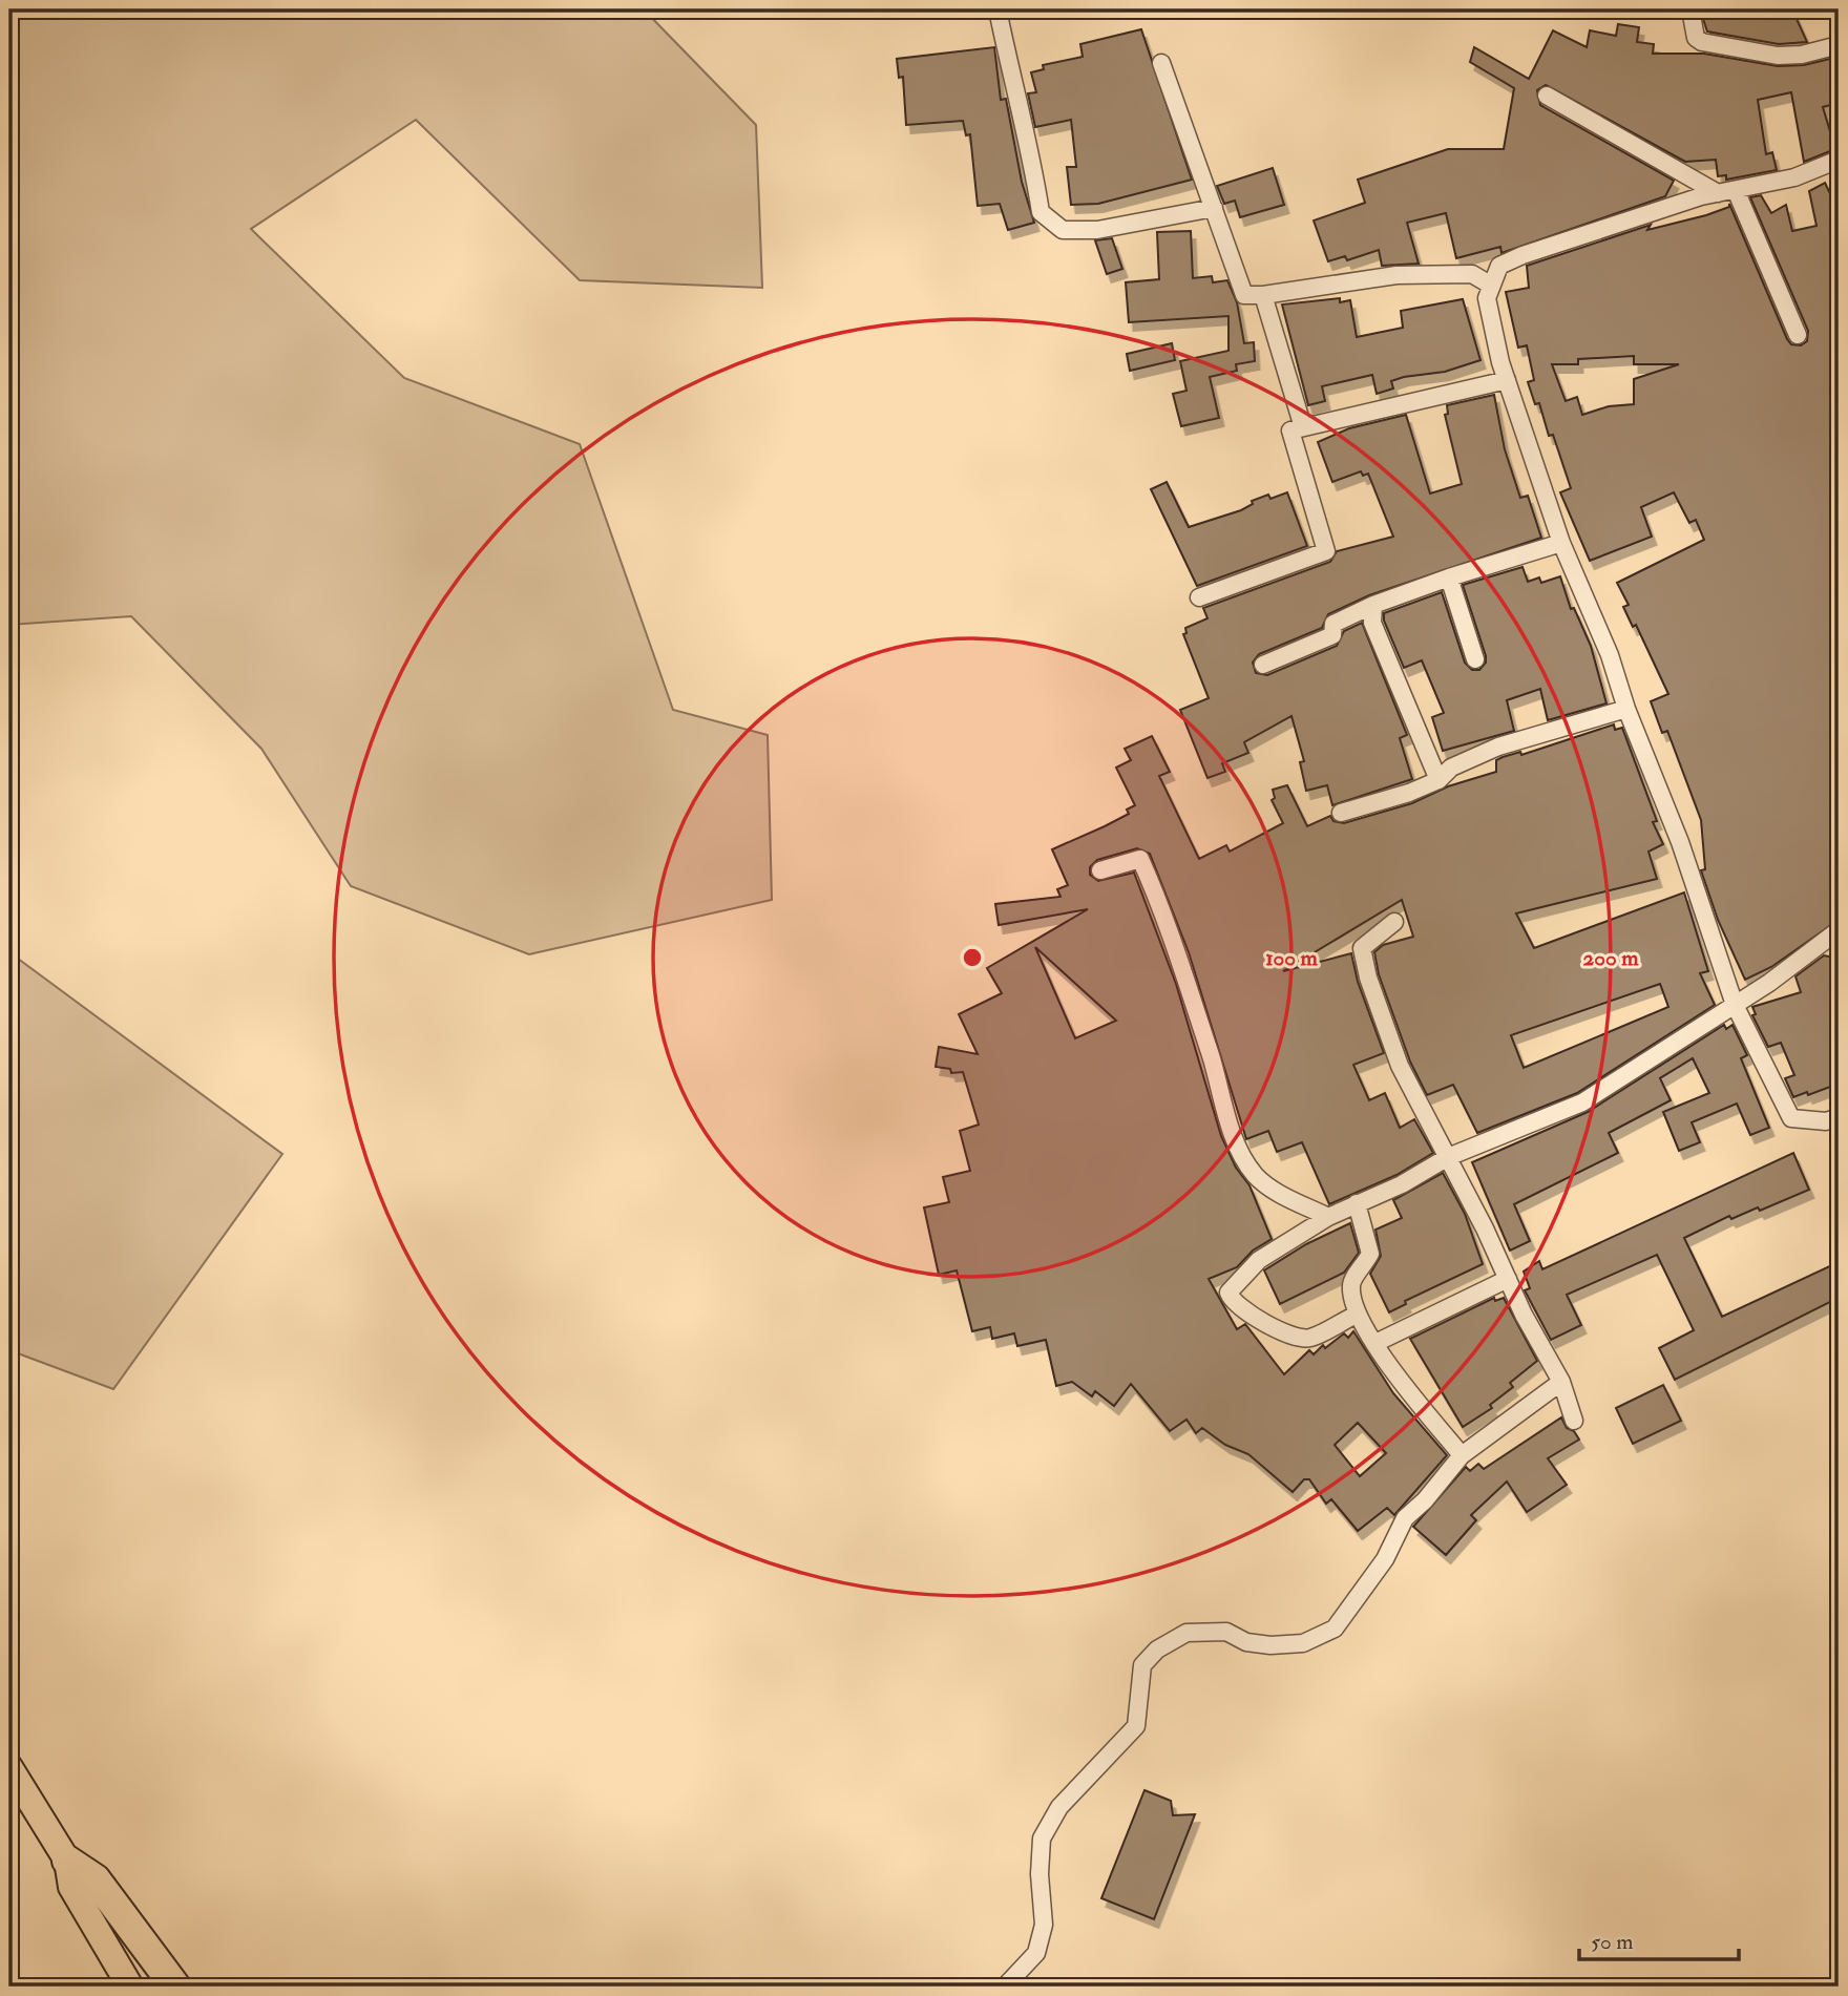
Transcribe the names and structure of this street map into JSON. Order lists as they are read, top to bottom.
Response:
{
  "scale_bar": "50 m",
  "rings": ["100 m", "200 m"]
}
